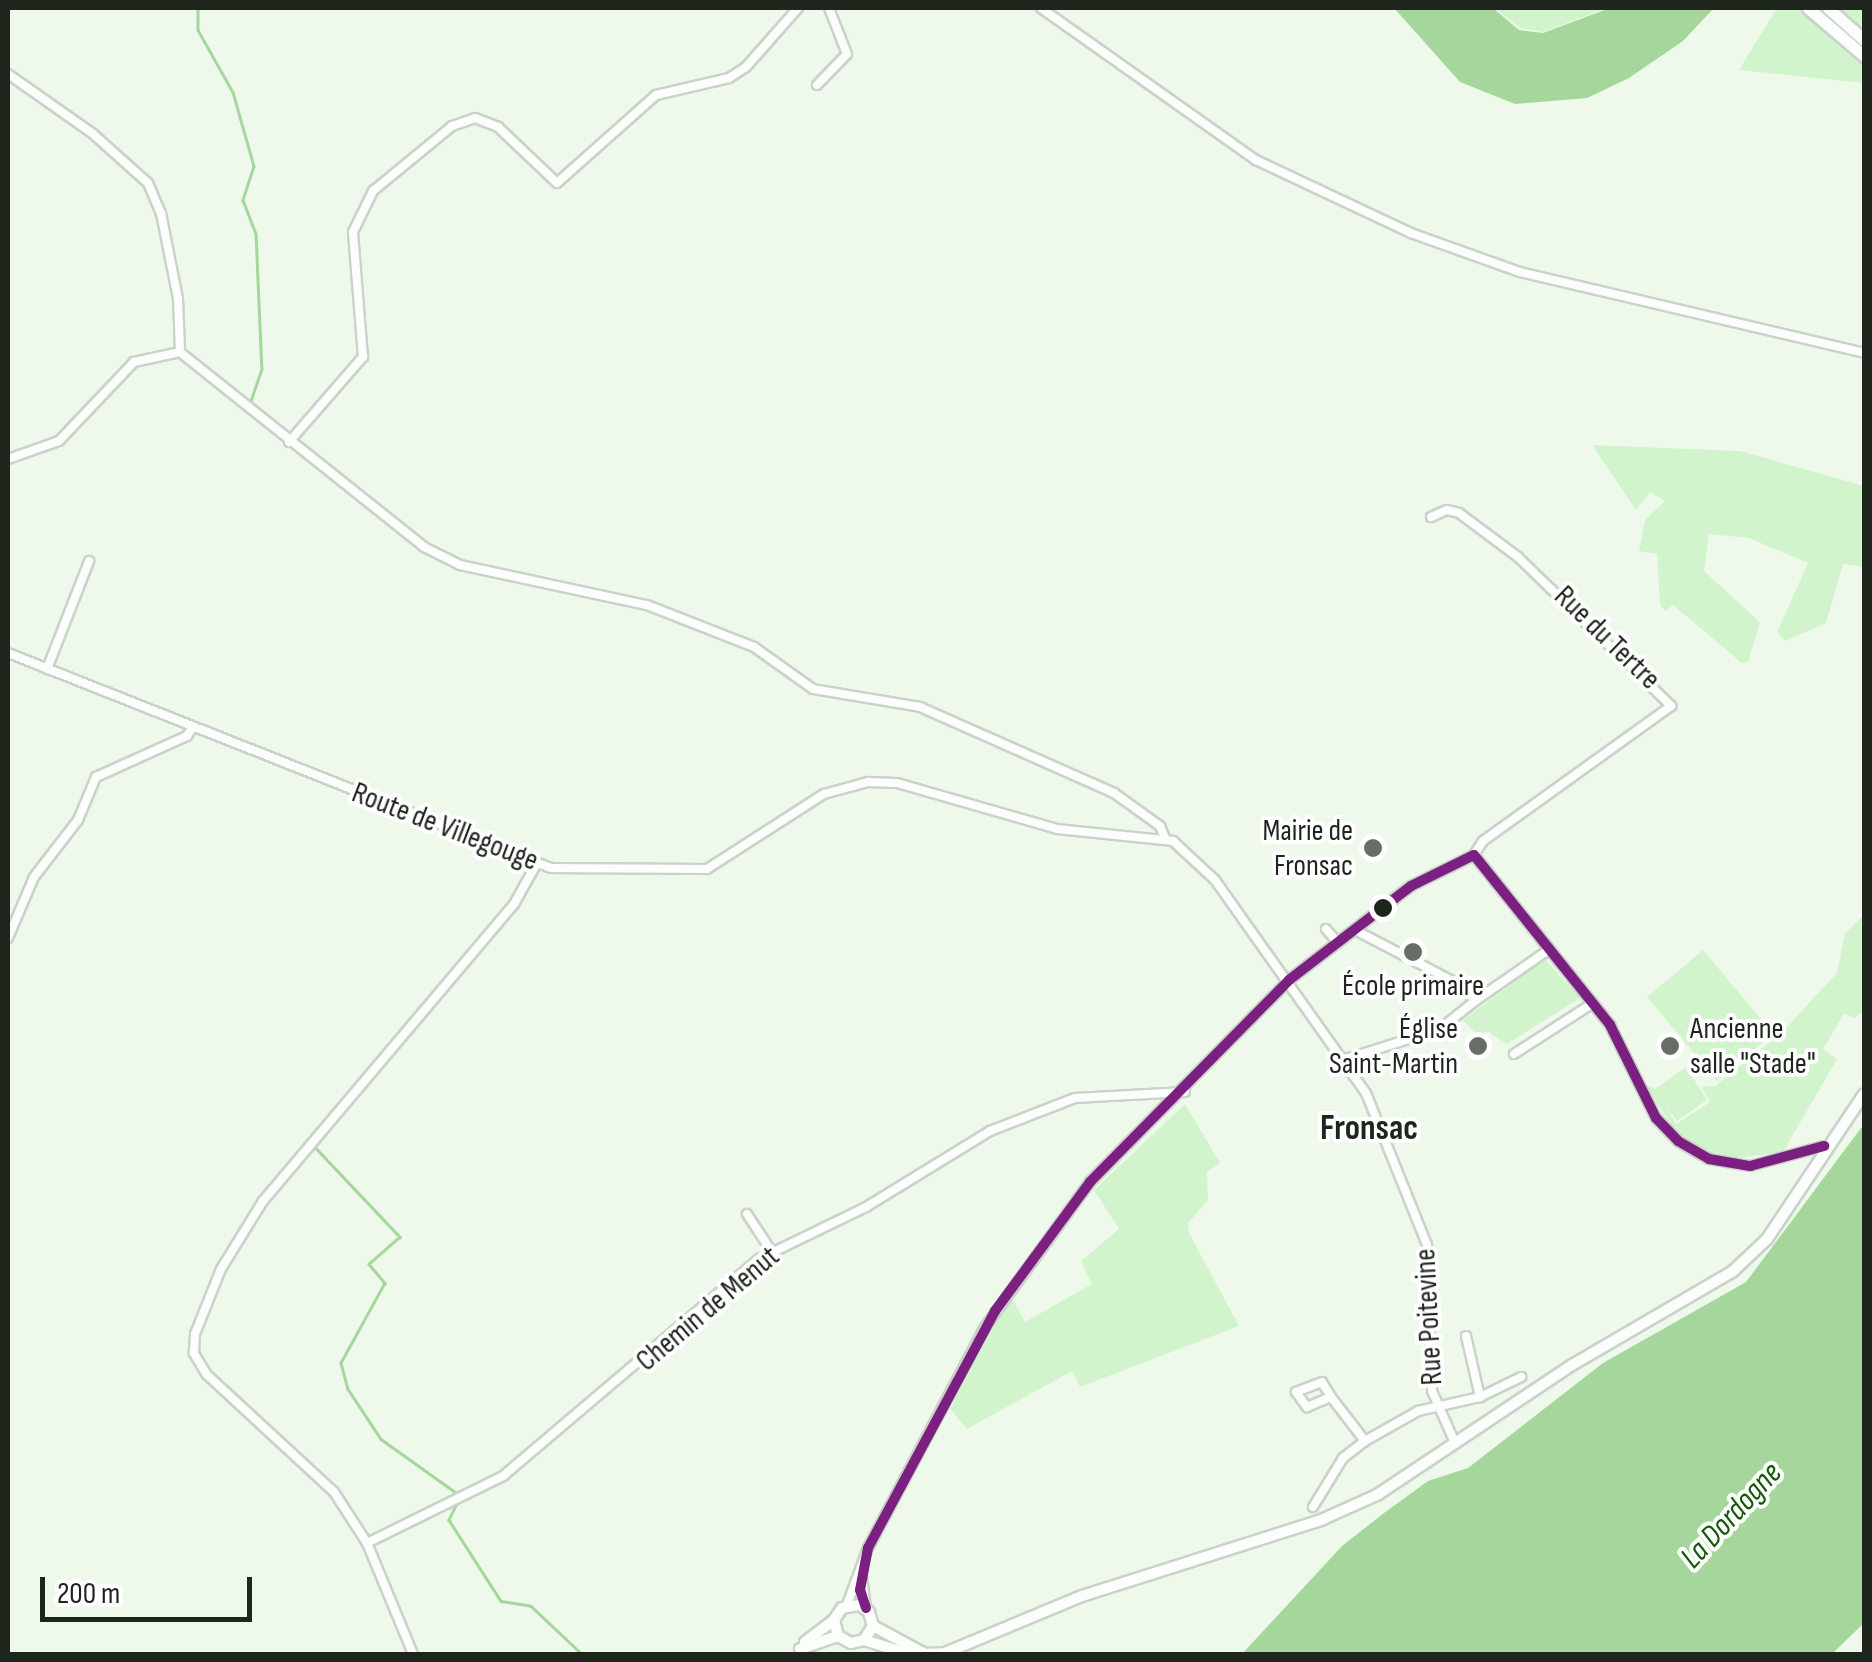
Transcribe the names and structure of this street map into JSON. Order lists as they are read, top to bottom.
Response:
{
  "streets": {
    "street": [
      "Rue du Tertre",
      "Route de Villegouge",
      "Chemin de Menut",
      "Rue Poitevine"
    ]
  },
  "districts": ["Fronsac"],
  "water": ["La Dordogne"],
  "places": [
    "Mairie de Fronsac",
    "École primaire",
    "Église Saint-Martin",
    "Ancienne salle \"Stade\""
  ],
  "scale_bar": "200 m"
}
